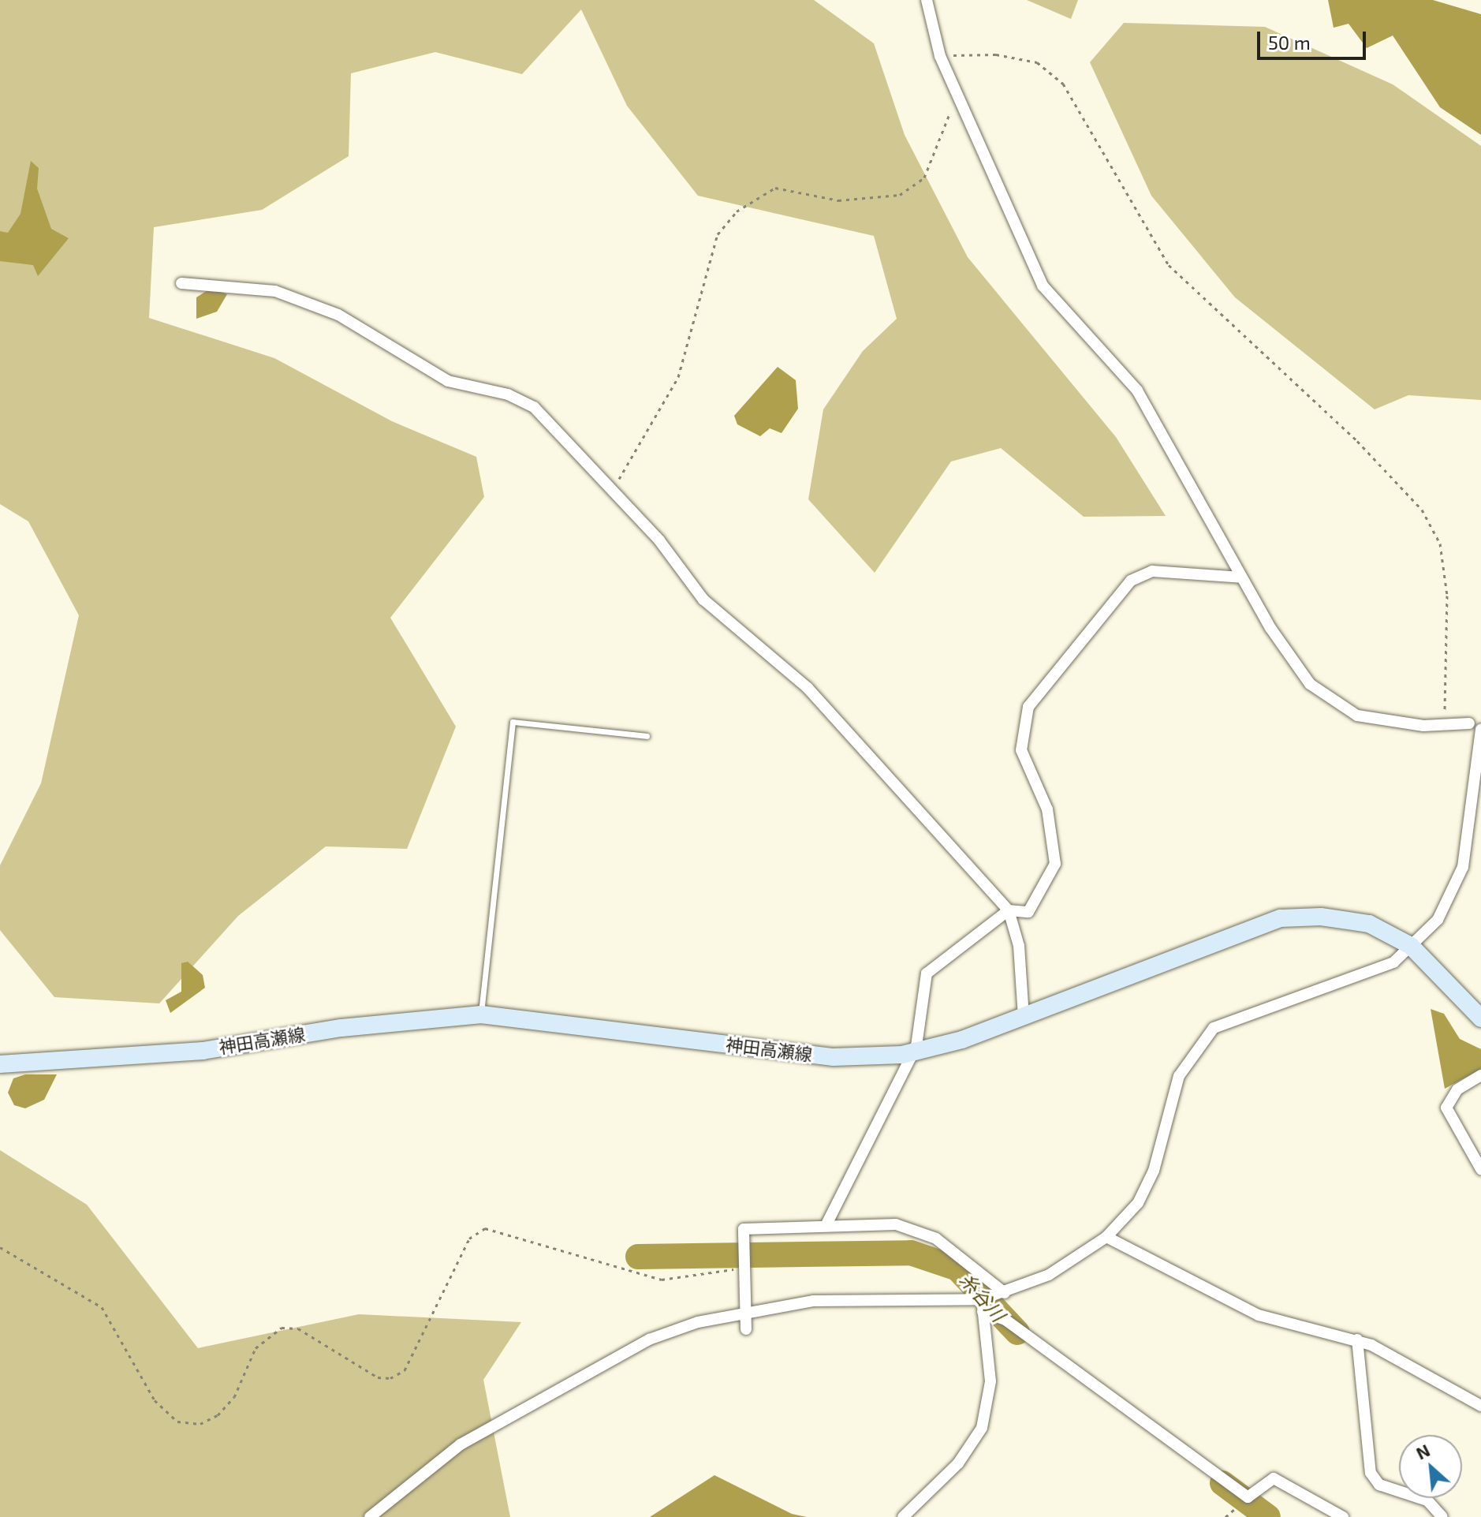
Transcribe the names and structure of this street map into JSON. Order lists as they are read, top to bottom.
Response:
{
  "streets": {
    "main road": ["神田高瀬線"]
  },
  "water": ["糸谷川"],
  "scale_bar": "50 m",
  "north": "top left"
}
